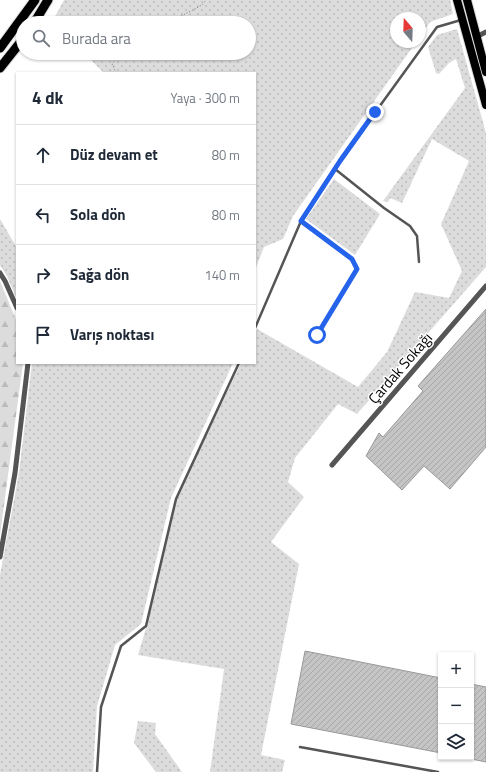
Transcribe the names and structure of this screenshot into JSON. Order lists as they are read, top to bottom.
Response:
{
  "streets": {
    "street": ["Çardak Sokağı"]
  },
  "north": "top",
  "page": {
    "search": "Burada ara",
    "heading": ["4 dk", "Yaya · 300 m"],
    "list": [
      ["Düz devam et", "80 m"],
      ["Sola dön", "80 m"],
      ["Sağa dön", "140 m"],
      "Varış noktası"
    ],
    "map_buttons": ["+", "−"]
  }
}
